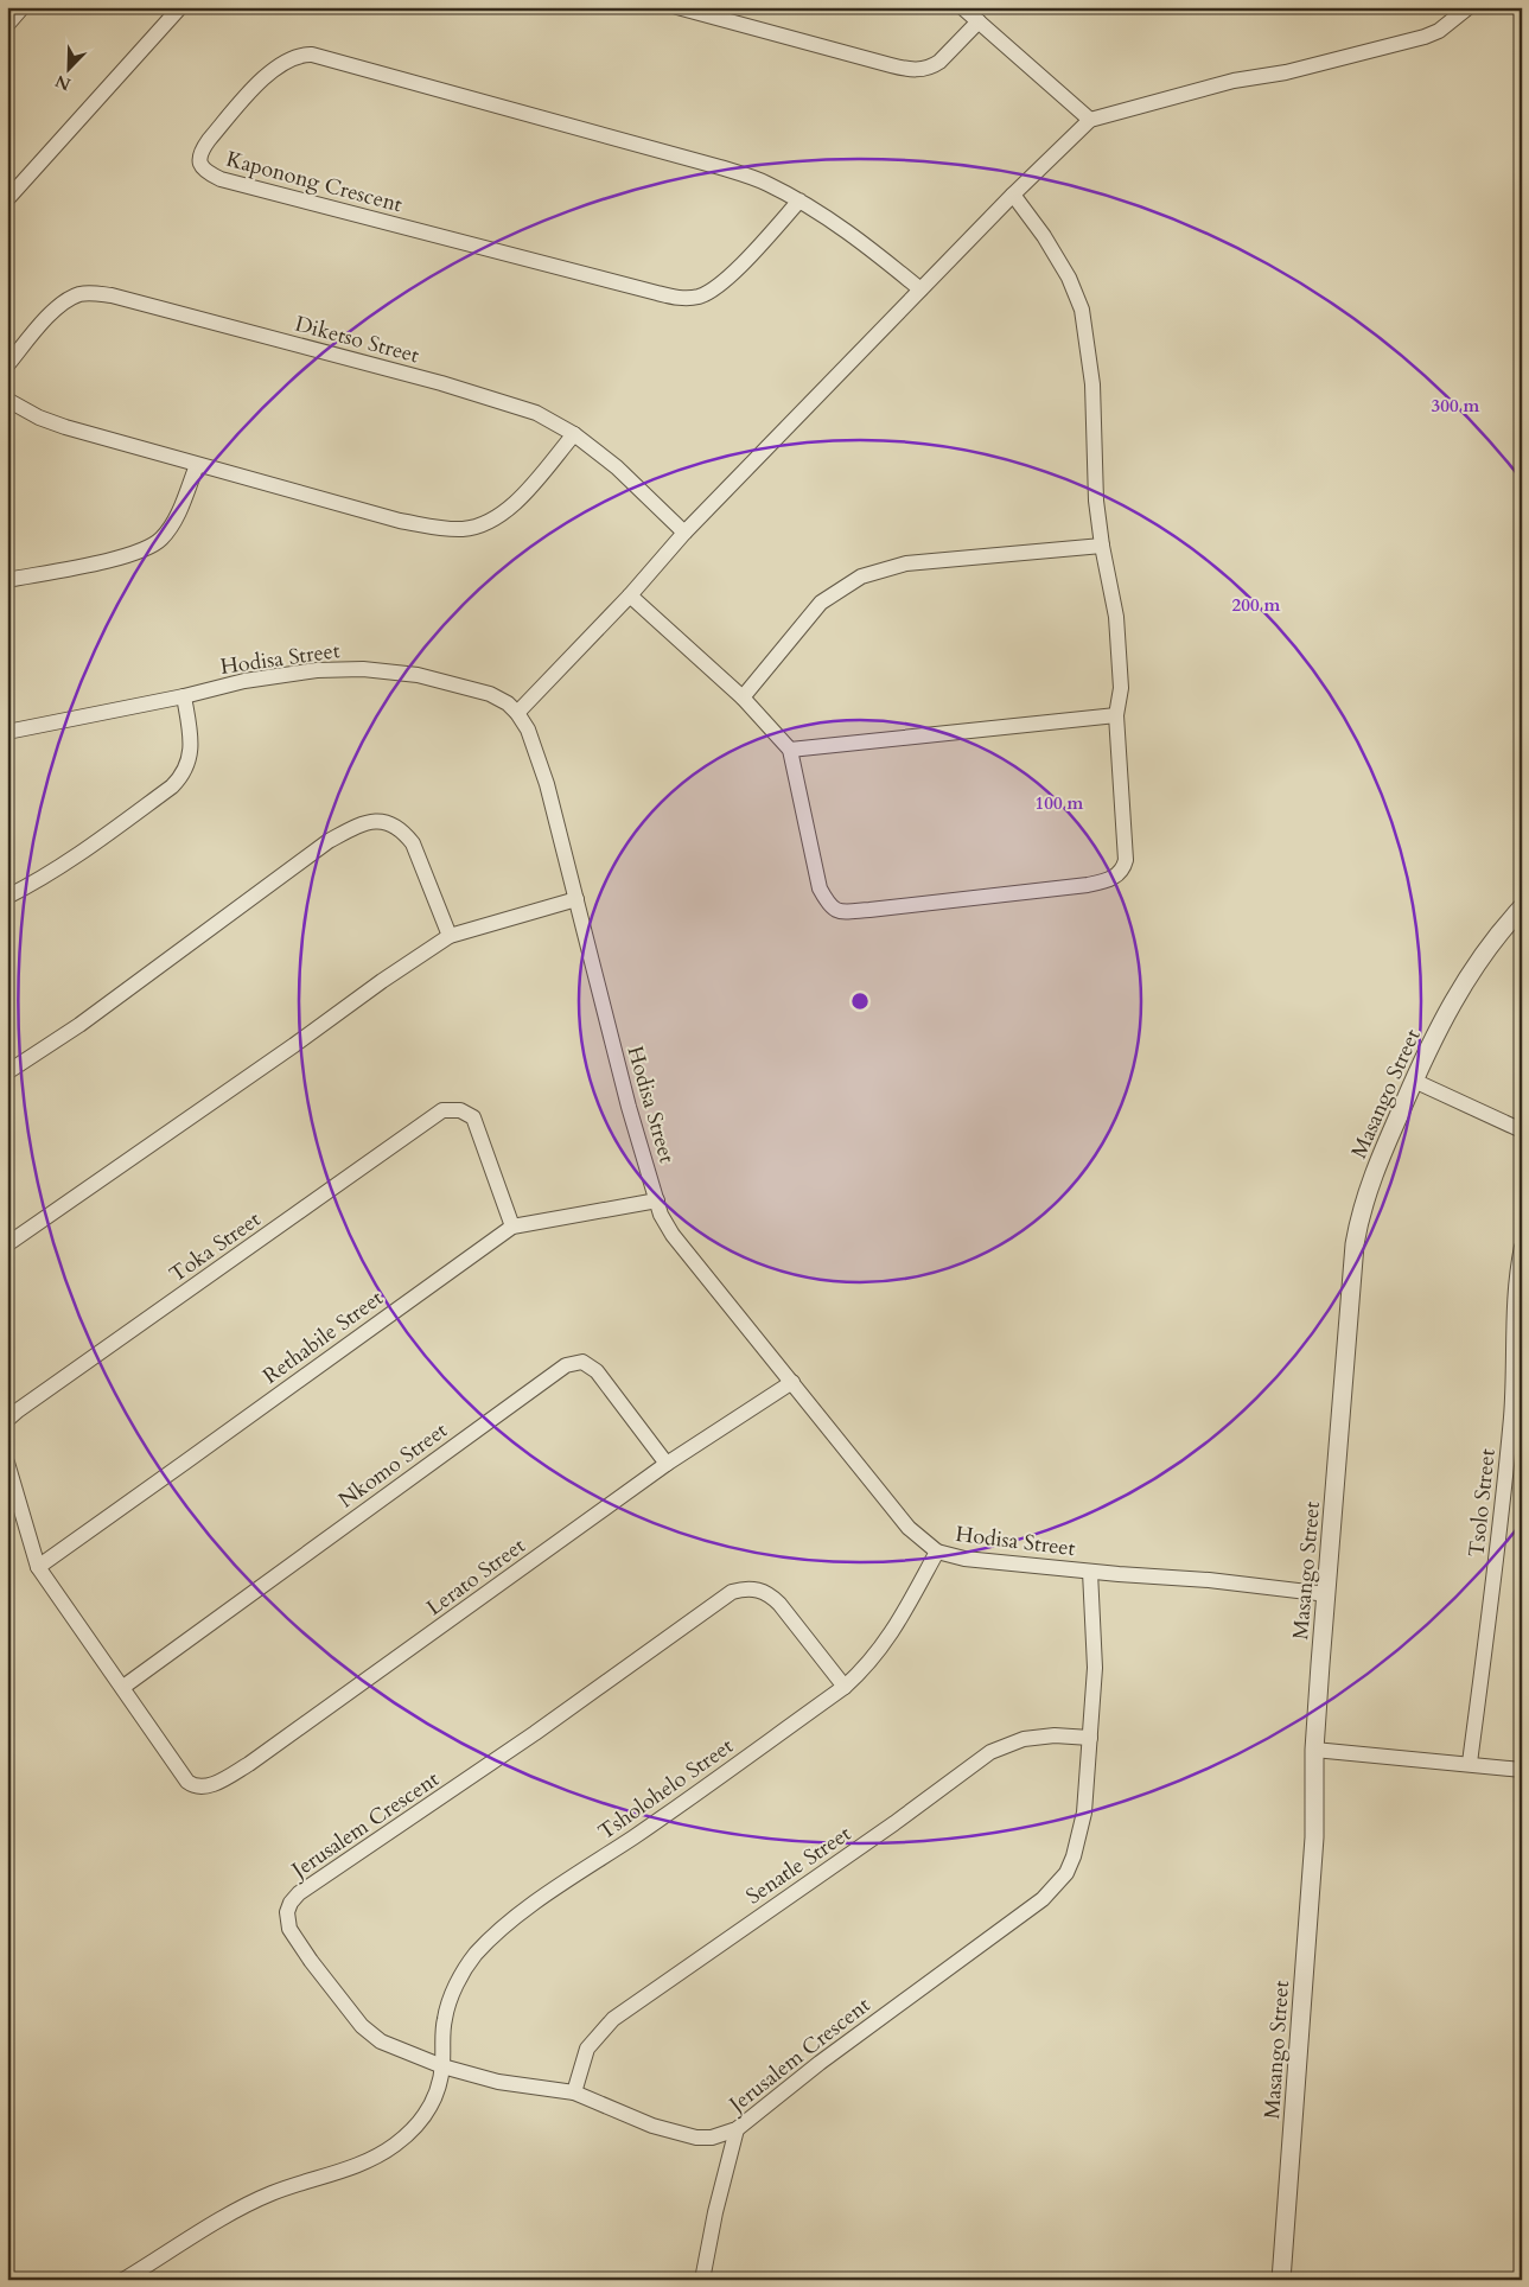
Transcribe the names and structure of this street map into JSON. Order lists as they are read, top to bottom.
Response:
{
  "streets": {
    "street": [
      "Kaponong Crescent",
      "Diketso Street",
      "Hodisa Street",
      "Masango Street",
      "Toka Street",
      "Rethabile Street",
      "Nkomo Street",
      "Tsolo Street",
      "Lerato Street",
      "Tsholohelo Street",
      "Jerusalem Crescent",
      "Senatle Street"
    ]
  },
  "crossings": [
    ["Hodisa Street", "Masango Street"],
    ["Hodisa Street", "Rethabile Street"],
    ["Hodisa Street", "Lerato Street"],
    ["Hodisa Street", "Tsholohelo Street"],
    ["Hodisa Street", "Jerusalem Crescent"],
    ["Toka Street", "Rethabile Street"],
    ["Nkomo Street", "Lerato Street"],
    ["Tsholohelo Street", "Jerusalem Crescent"],
    ["Jerusalem Crescent", "Senatle Street"]
  ],
  "north": "bottom left",
  "rings": ["300 m", "200 m", "100 m"]
}
